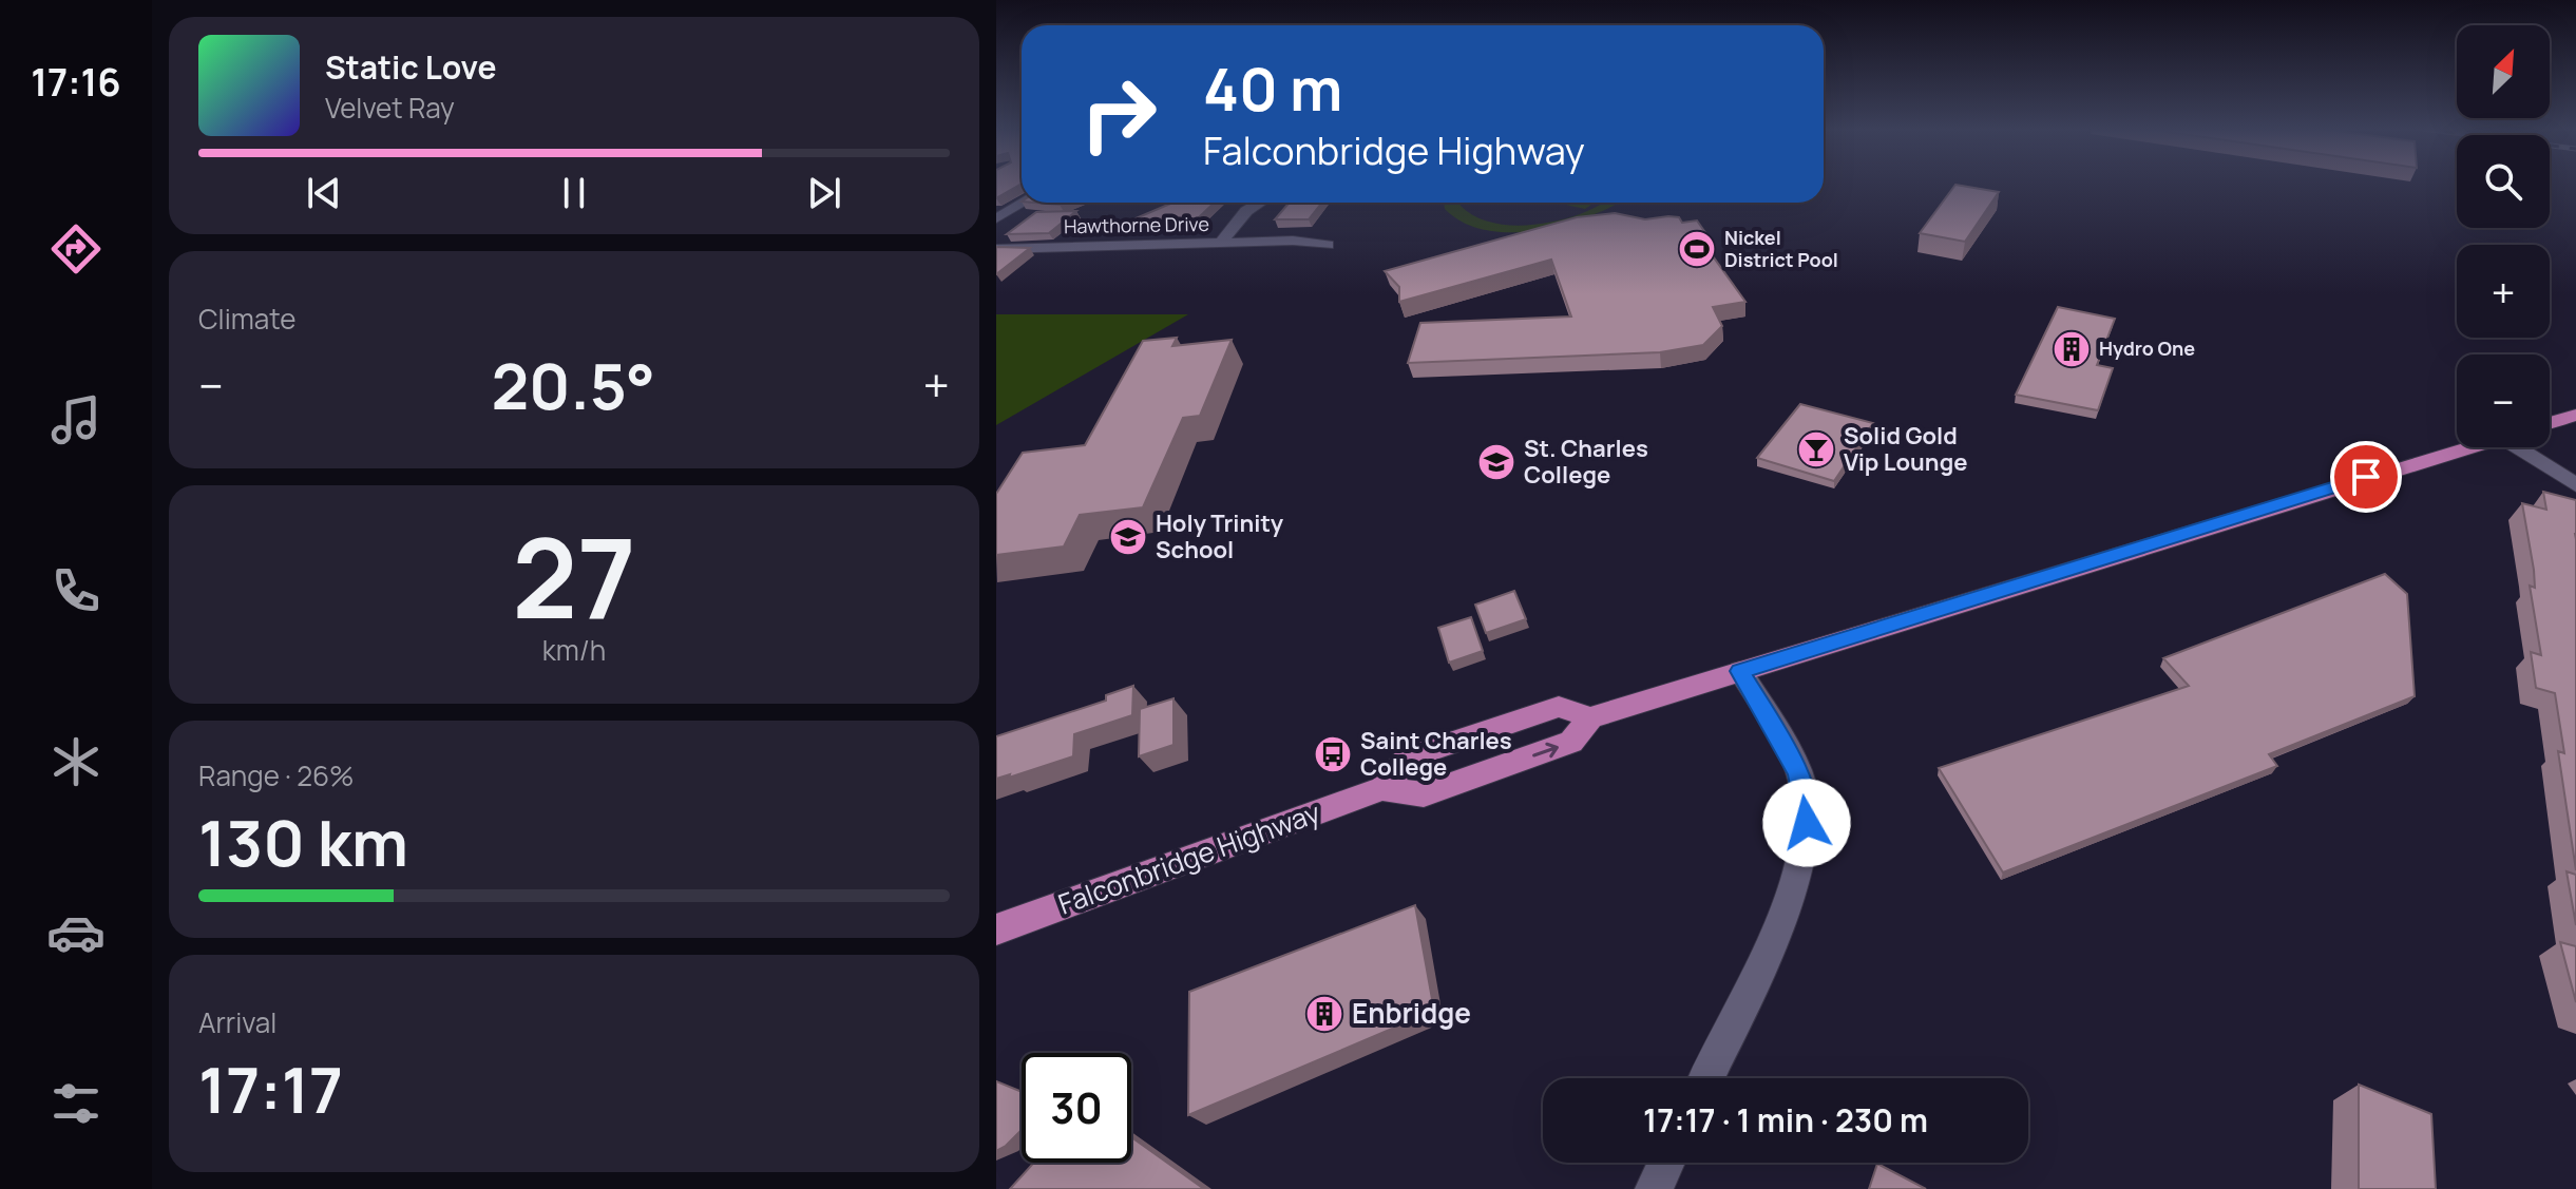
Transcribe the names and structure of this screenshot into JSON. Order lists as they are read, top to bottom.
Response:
{
  "streets": {
    "main road": ["Falconbridge Highway"],
    "street": ["Hawthorne Drive"]
  },
  "places": {
    "sports": ["Nickel District Pool"],
    "building": ["Hydro One", "Enbridge"],
    "bar": ["Solid Gold Vip Lounge"],
    "school or university": ["St. Charles College", "Holy Trinity School"],
    "bus stop": ["Saint Charles College"]
  },
  "north": "top right",
  "page": {
    "tabs": "17:16",
    "map_buttons": ["+", "−"],
    "turn": ["40 m", "Falconbridge Highway"],
    "song": ["Static Love", "Velvet Ray"],
    "tile": [
      "Climate",
      ["27", "km/h"],
      ["Range · 26%", "130 km"],
      ["Arrival", "17:17"]
    ],
    "heat": ["−", "20.5°", "+"],
    "limit": "30",
    "trip": "17:17 · 1 min · 230 m"
  }
}
